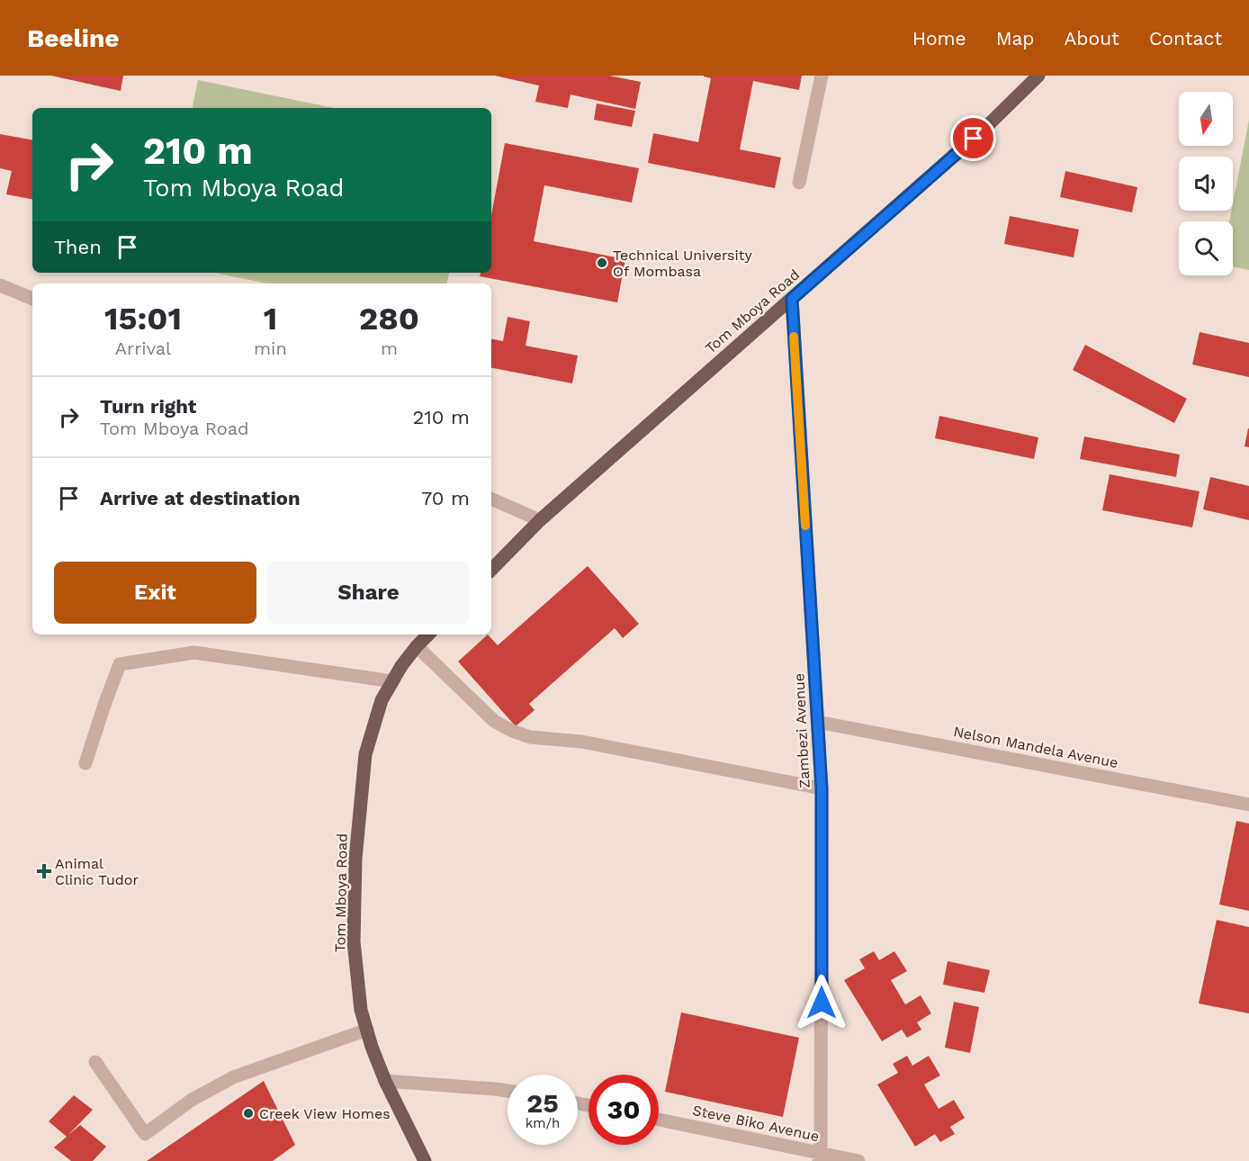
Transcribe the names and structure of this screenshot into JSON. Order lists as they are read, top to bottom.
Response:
{
  "streets": {
    "main road": ["Tom Mboya Road"],
    "street": ["Zambezi Avenue", "Nelson Mandela Avenue", "Steve Biko Avenue"]
  },
  "crossings": [
    ["Tom Mboya Road", "Zambezi Avenue"],
    ["Zambezi Avenue", "Nelson Mandela Avenue"],
    ["Zambezi Avenue", "Steve Biko Avenue"]
  ],
  "places": {
    "other": ["Technical University Of Mombasa", "Creek View Homes"],
    "health": ["Animal Clinic Tudor"]
  },
  "north": "bottom",
  "page": {
    "header": "Beeline",
    "nav": [
      "Home",
      "Map",
      "About",
      "Contact"
    ],
    "turn": ["210 m", "Tom Mboya Road"],
    "then": "Then",
    "eta": [
      "15:01",
      "Arrival",
      "1",
      "min",
      "280",
      "m"
    ],
    "list": [
      {
        "name": "Turn right",
        "note": "Tom Mboya Road",
        "value": "210 m"
      },
      {
        "name": "Arrive at destination",
        "value": "70 m"
      }
    ],
    "buttons": ["Exit", "Share"],
    "speed": "25 km/h",
    "limit": "30"
  }
}
